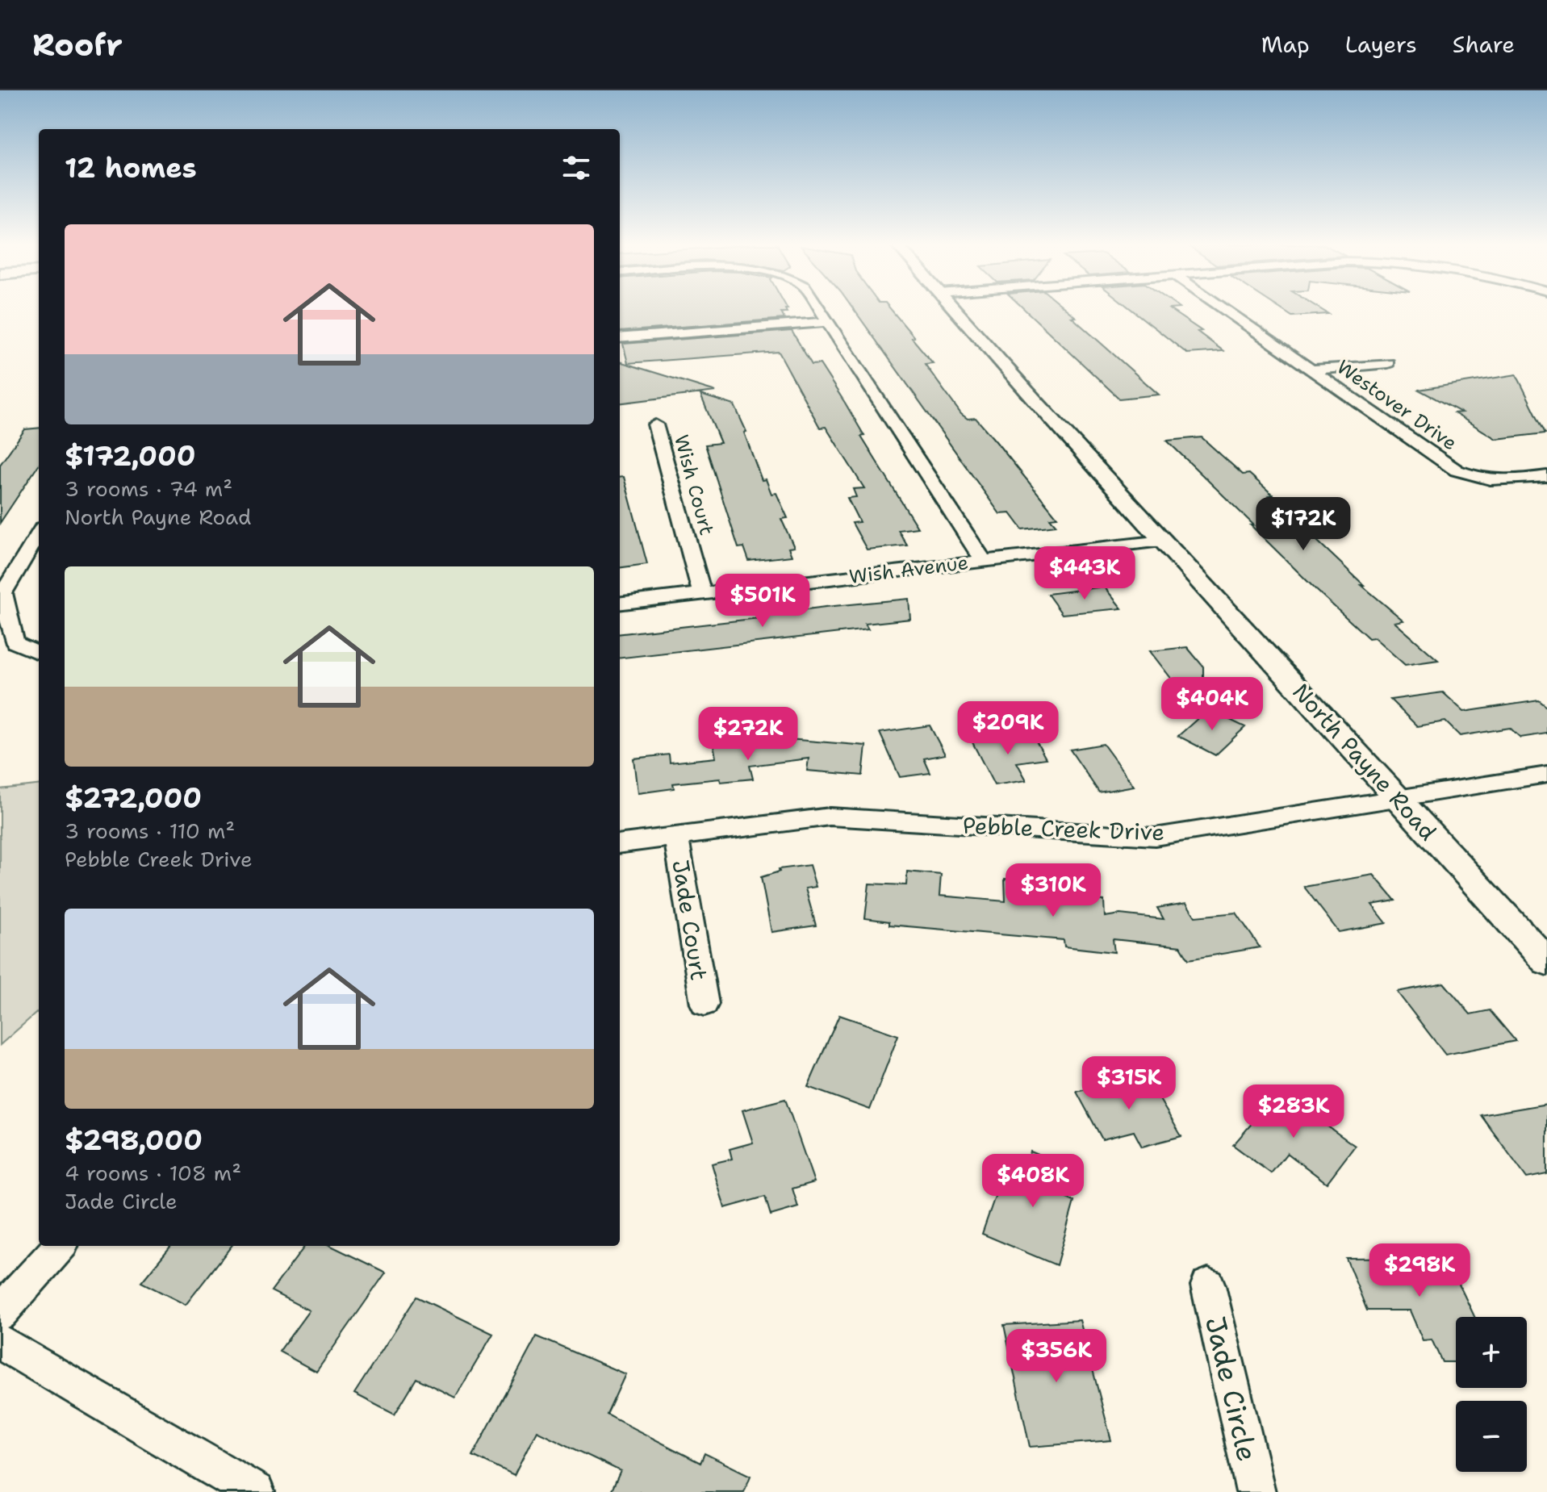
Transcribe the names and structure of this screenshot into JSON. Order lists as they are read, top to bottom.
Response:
{
  "streets": {
    "street": [
      "Westover Drive",
      "Wish Court",
      "Wish Avenue",
      "North Payne Road",
      "Pebble Creek Drive",
      "Jade Court",
      "Jade Circle"
    ]
  },
  "crossings": [
    ["Wish Court", "Wish Avenue"],
    ["Wish Avenue", "North Payne Road"],
    ["North Payne Road", "Pebble Creek Drive"],
    ["Pebble Creek Drive", "Jade Court"]
  ],
  "page": {
    "header": "Roofr",
    "nav": ["Map", "Layers", "Share"],
    "heading": "12 homes",
    "list": [
      {
        "name": "$172,000",
        "note": "3 rooms · 74 m² · North Payne Road"
      },
      {
        "name": "$272,000",
        "note": "3 rooms · 110 m² · Pebble Creek Drive"
      },
      {
        "name": "$298,000",
        "note": "4 rooms · 108 m² · Jade Circle"
      }
    ],
    "price": [
      "$172K",
      "$443K",
      "$501K",
      "$404K",
      "$209K",
      "$272K",
      "$310K",
      "$315K",
      "$283K",
      "$408K",
      "$298K",
      "$356K"
    ],
    "map_buttons": ["+", "−"]
  }
}
